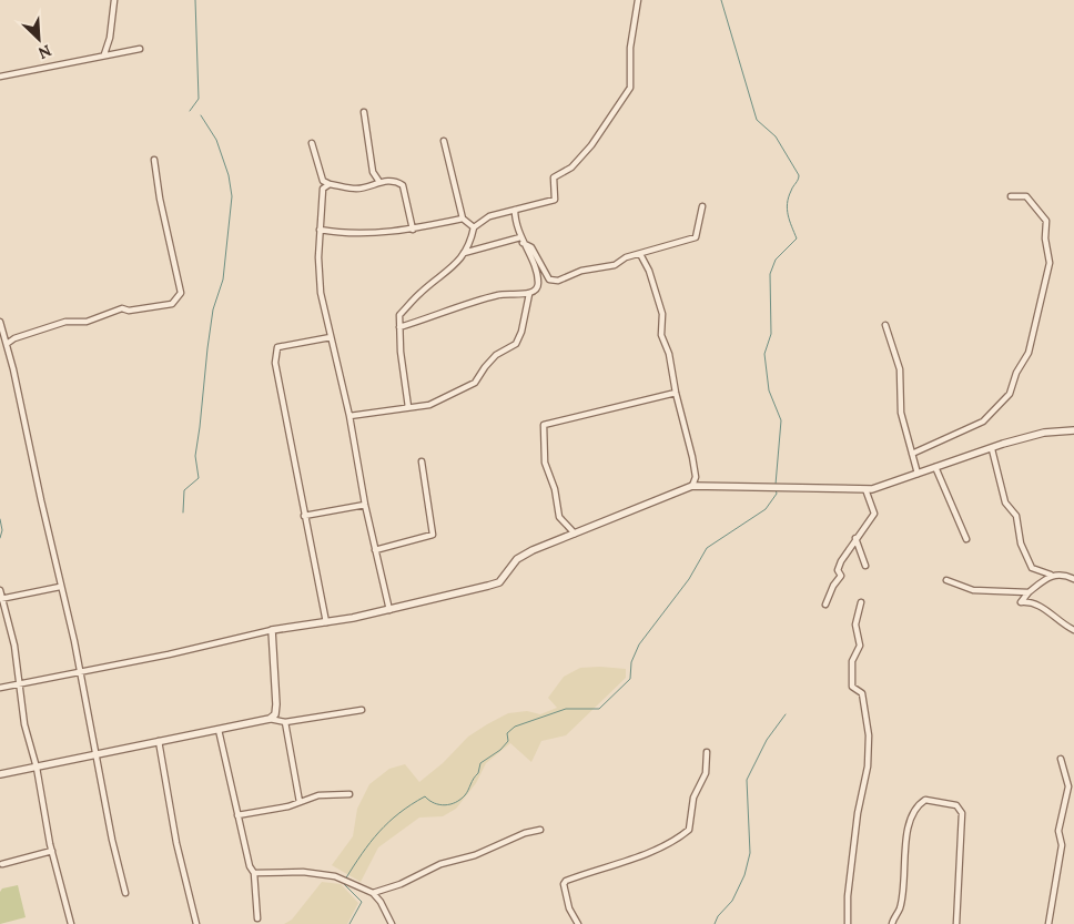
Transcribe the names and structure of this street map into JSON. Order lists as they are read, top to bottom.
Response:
{
  "north": "bottom right"
}
